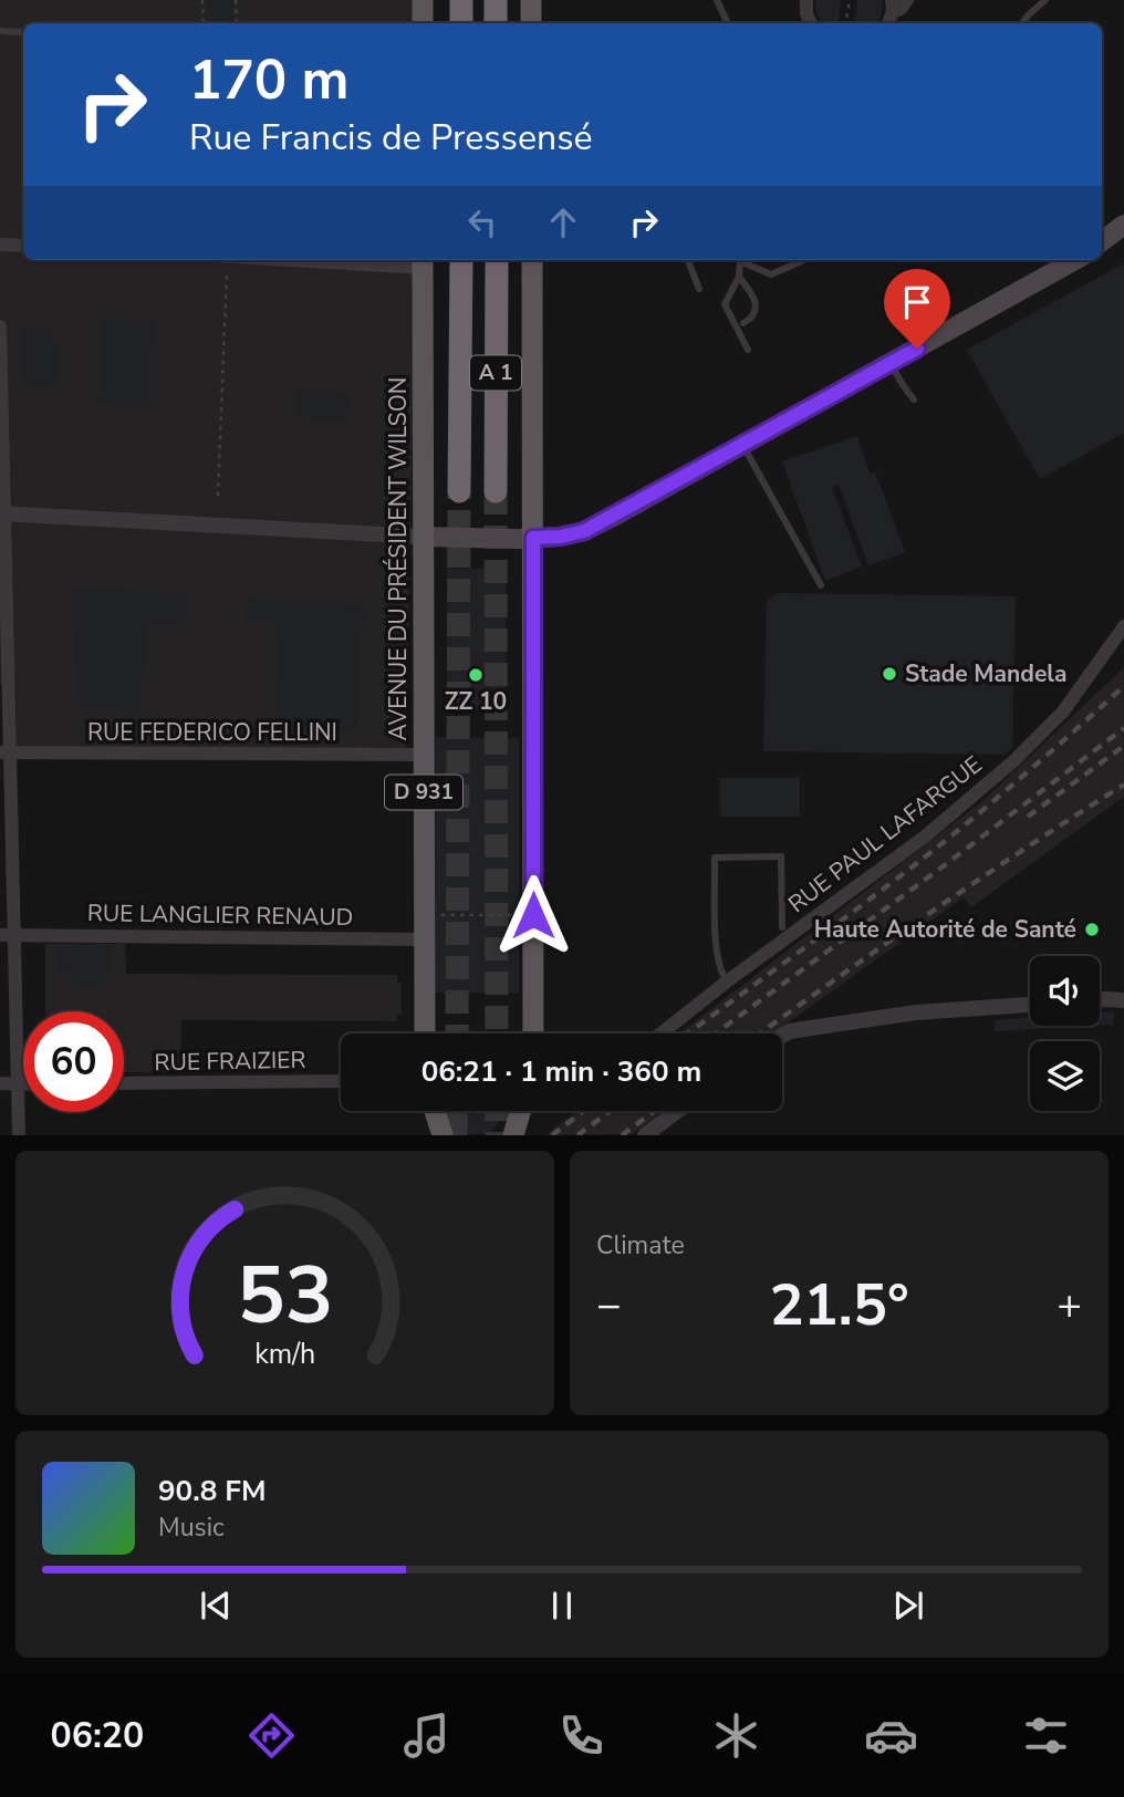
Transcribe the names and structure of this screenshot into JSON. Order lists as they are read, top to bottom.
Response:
{
  "streets": {
    "highway": ["A 1"],
    "main road": ["AVENUE DU PRÉSIDENT WILSON", "D 931"],
    "street": [
      "RUE FEDERICO FELLINI",
      "RUE PAUL LAFARGUE",
      "RUE LANGLIER RENAUD",
      "RUE FRAIZIER"
    ]
  },
  "crossings": [
    ["AVENUE DU PRÉSIDENT WILSON", "RUE FEDERICO FELLINI"],
    ["AVENUE DU PRÉSIDENT WILSON", "RUE LANGLIER RENAUD"]
  ],
  "places": ["Stade Mandela", "ZZ 10", "Haute Autorité de Santé"],
  "page": {
    "turn": ["170 m", "Rue Francis de Pressensé"],
    "limit": "60",
    "trip": "06:21 · 1 min · 360 m",
    "tile": "Climate",
    "heat": ["−", "21.5°", "+"],
    "song": ["90.8 FM", "Music"],
    "tabs": "06:20",
    "gauge": ["53", "km/h"]
  }
}
